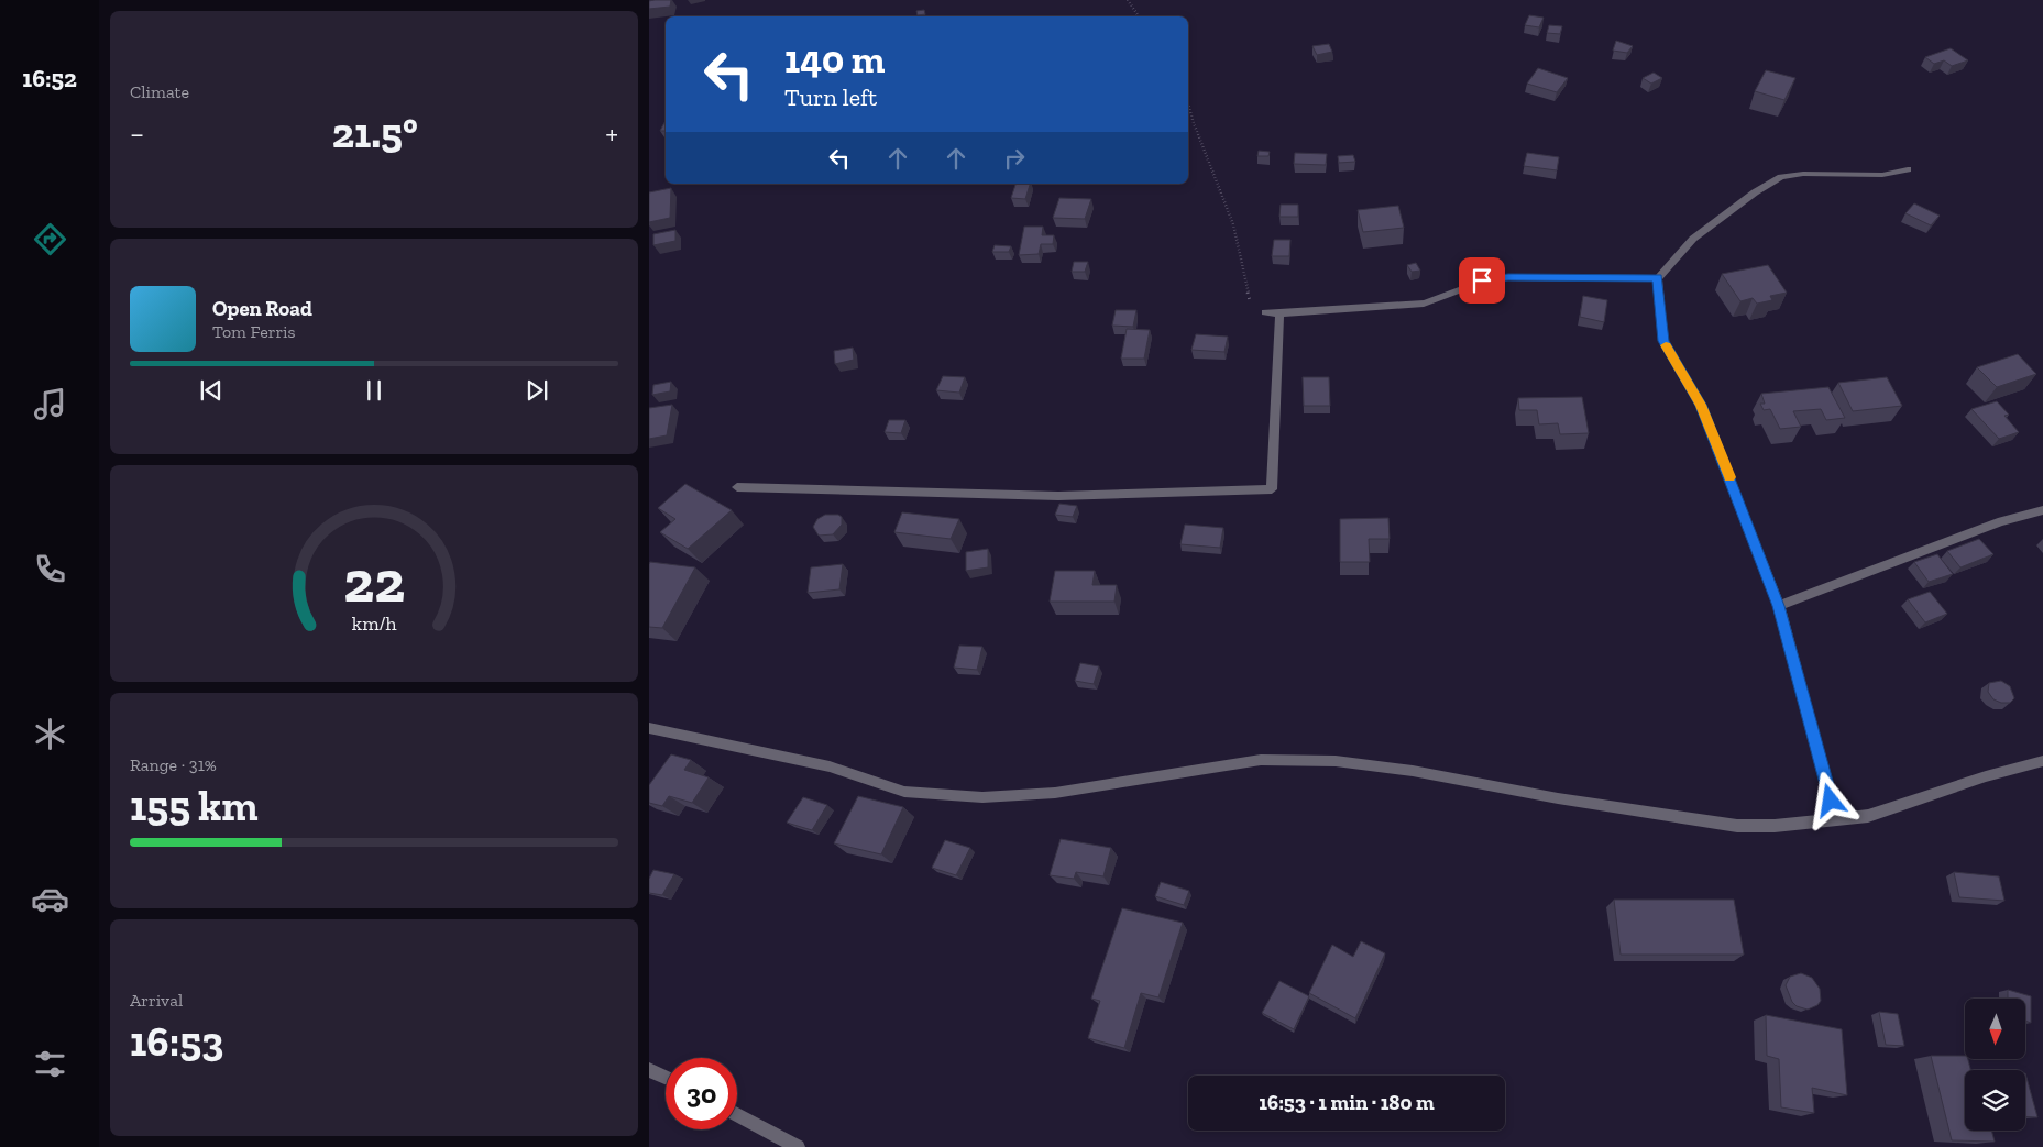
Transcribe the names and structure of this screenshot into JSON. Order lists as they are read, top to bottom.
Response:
{
  "north": "bottom",
  "page": {
    "tabs": "16:52",
    "tile": [
      "Climate",
      ["Range · 31%", "155 km"],
      ["Arrival", "16:53"]
    ],
    "turn": ["140 m", "Turn left"],
    "heat": ["−", "21.5°", "+"],
    "song": ["Open Road", "Tom Ferris"],
    "limit": "30",
    "trip": "16:53 · 1 min · 180 m",
    "gauge": ["22", "km/h"]
  }
}
